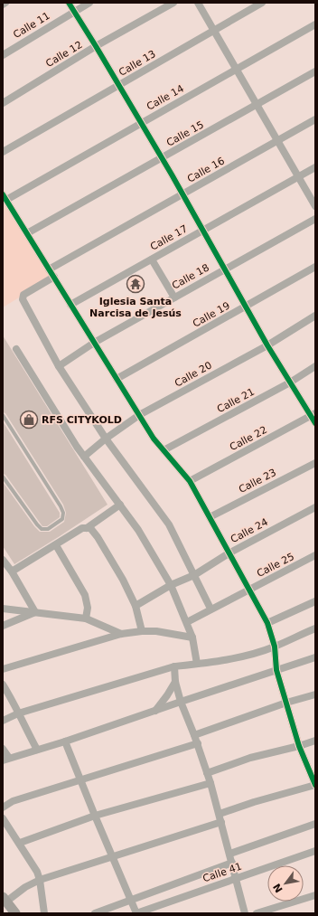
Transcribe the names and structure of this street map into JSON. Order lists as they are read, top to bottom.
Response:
{
  "streets": {
    "street": [
      "Calle 11",
      "Calle 12",
      "Calle 13",
      "Calle 14",
      "Calle 15",
      "Calle 16",
      "Calle 17",
      "Calle 18",
      "Calle 19",
      "Calle 20",
      "Calle 21",
      "Calle 22",
      "Calle 23",
      "Calle 24",
      "Calle 25",
      "Calle 41"
    ]
  },
  "places": {
    "temple": ["Iglesia Santa Narcisa de Jesús"],
    "shop": ["RFS CITYKOLD"]
  },
  "north": "bottom left"
}
